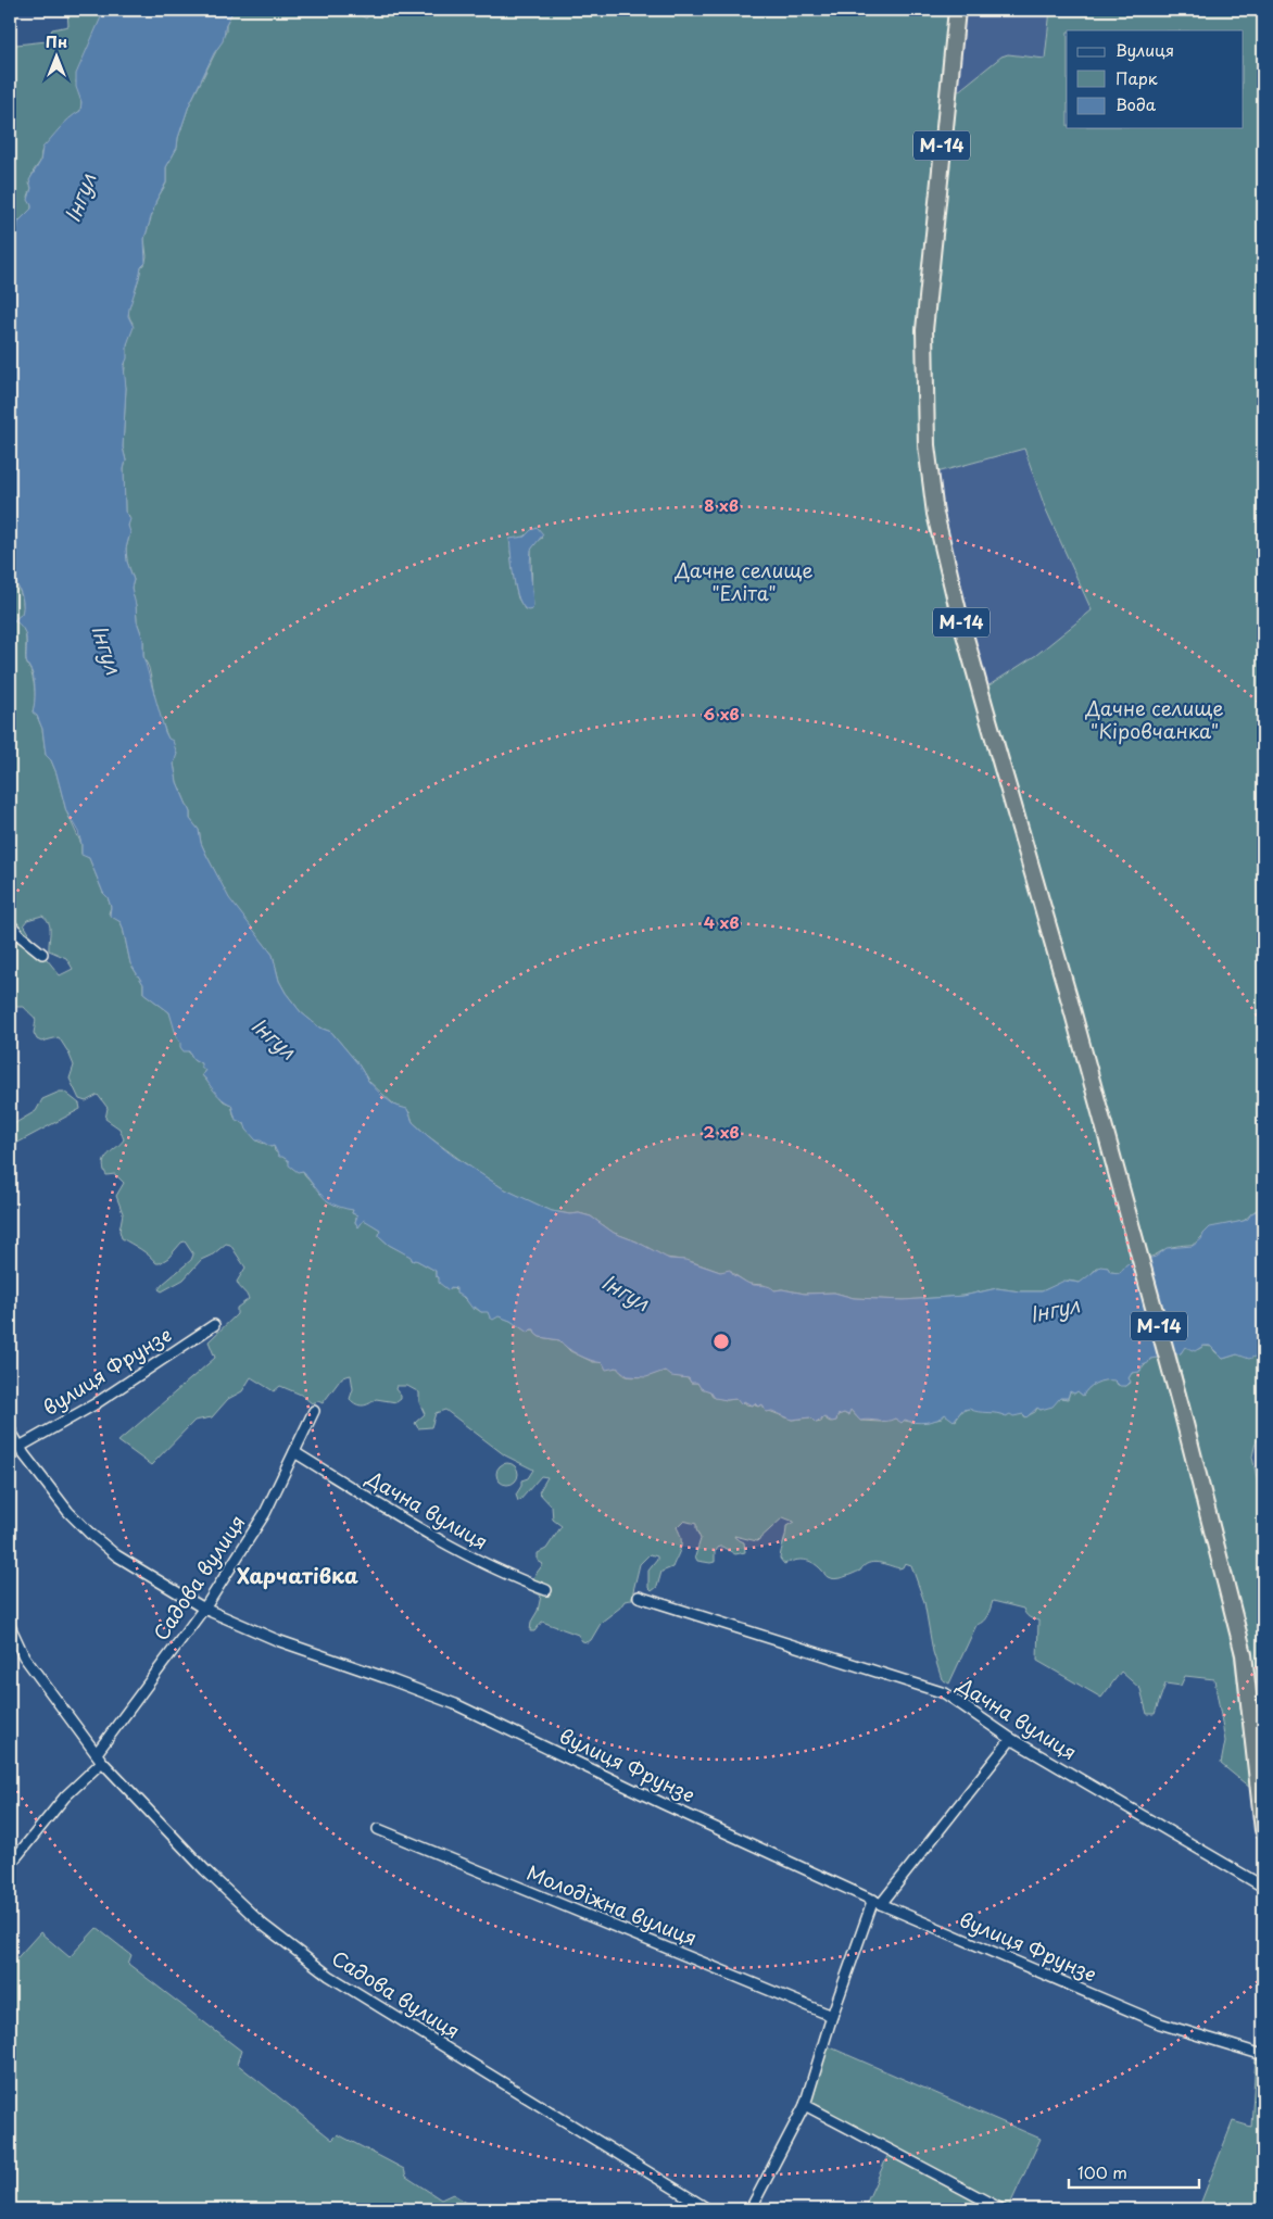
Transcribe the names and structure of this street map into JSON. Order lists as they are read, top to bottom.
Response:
{
  "streets": {
    "highway": ["М-14"],
    "street": [
      "вулиця Фрунзе",
      "Дачна вулиця",
      "Садова вулиця",
      "Молодіжна вулиця"
    ]
  },
  "crossings": [
    ["вулиця Фрунзе", "Садова вулиця"],
    ["Дачна вулиця", "Садова вулиця"]
  ],
  "districts": ["Харчатівка"],
  "water": ["Інгул"],
  "parks": ["Дачне селище \"Еліта\"", "Дачне селище \"Кіровчанка\""],
  "legend": ["Вулиця", "Парк", "Вода"],
  "scale_bar": "100 m",
  "north": "top",
  "rings": [
    "8 хв",
    "6 хв",
    "4 хв",
    "2 хв"
  ]
}
